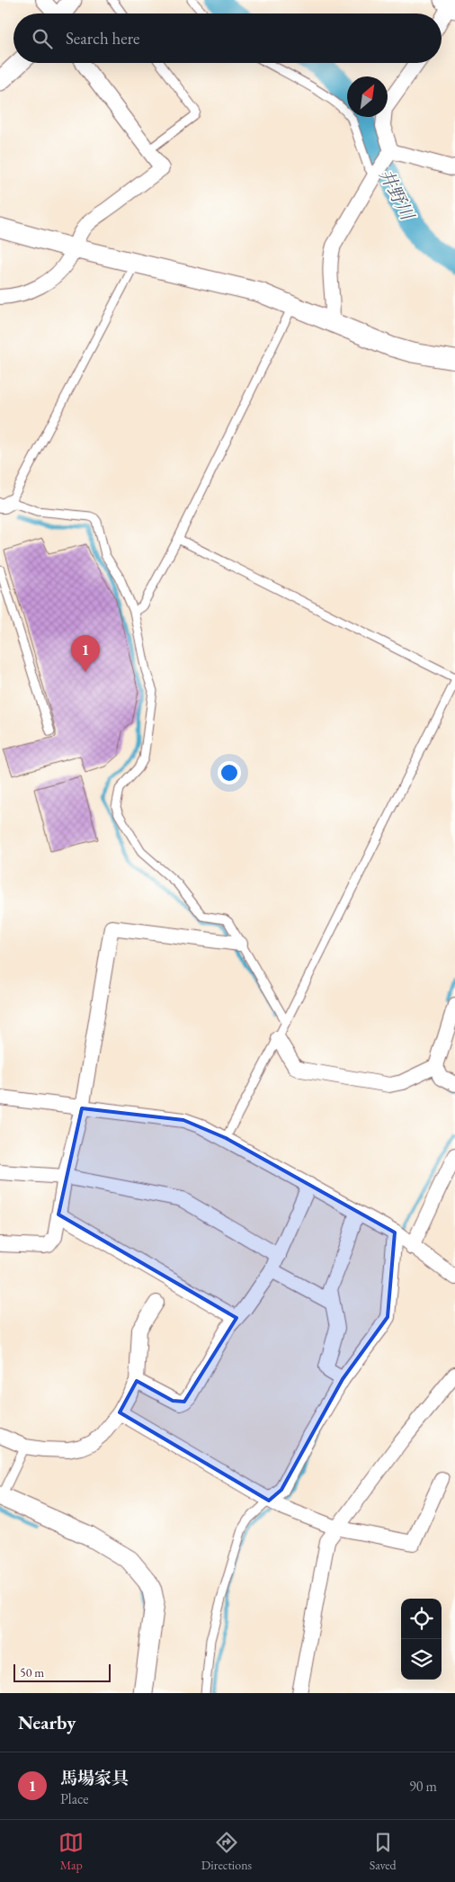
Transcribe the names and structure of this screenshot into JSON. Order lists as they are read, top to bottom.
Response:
{
  "water": ["井野川"],
  "scale_bar": "50 m",
  "north": "top right",
  "page": {
    "search": "Search here",
    "pins": "1",
    "scale": "50 m",
    "heading": "Nearby",
    "list": [
      {
        "mark": "1",
        "name": "馬場家具",
        "note": "Place",
        "value": "90 m"
      }
    ],
    "nav": ["Map", "Directions", "Saved"]
  }
}
